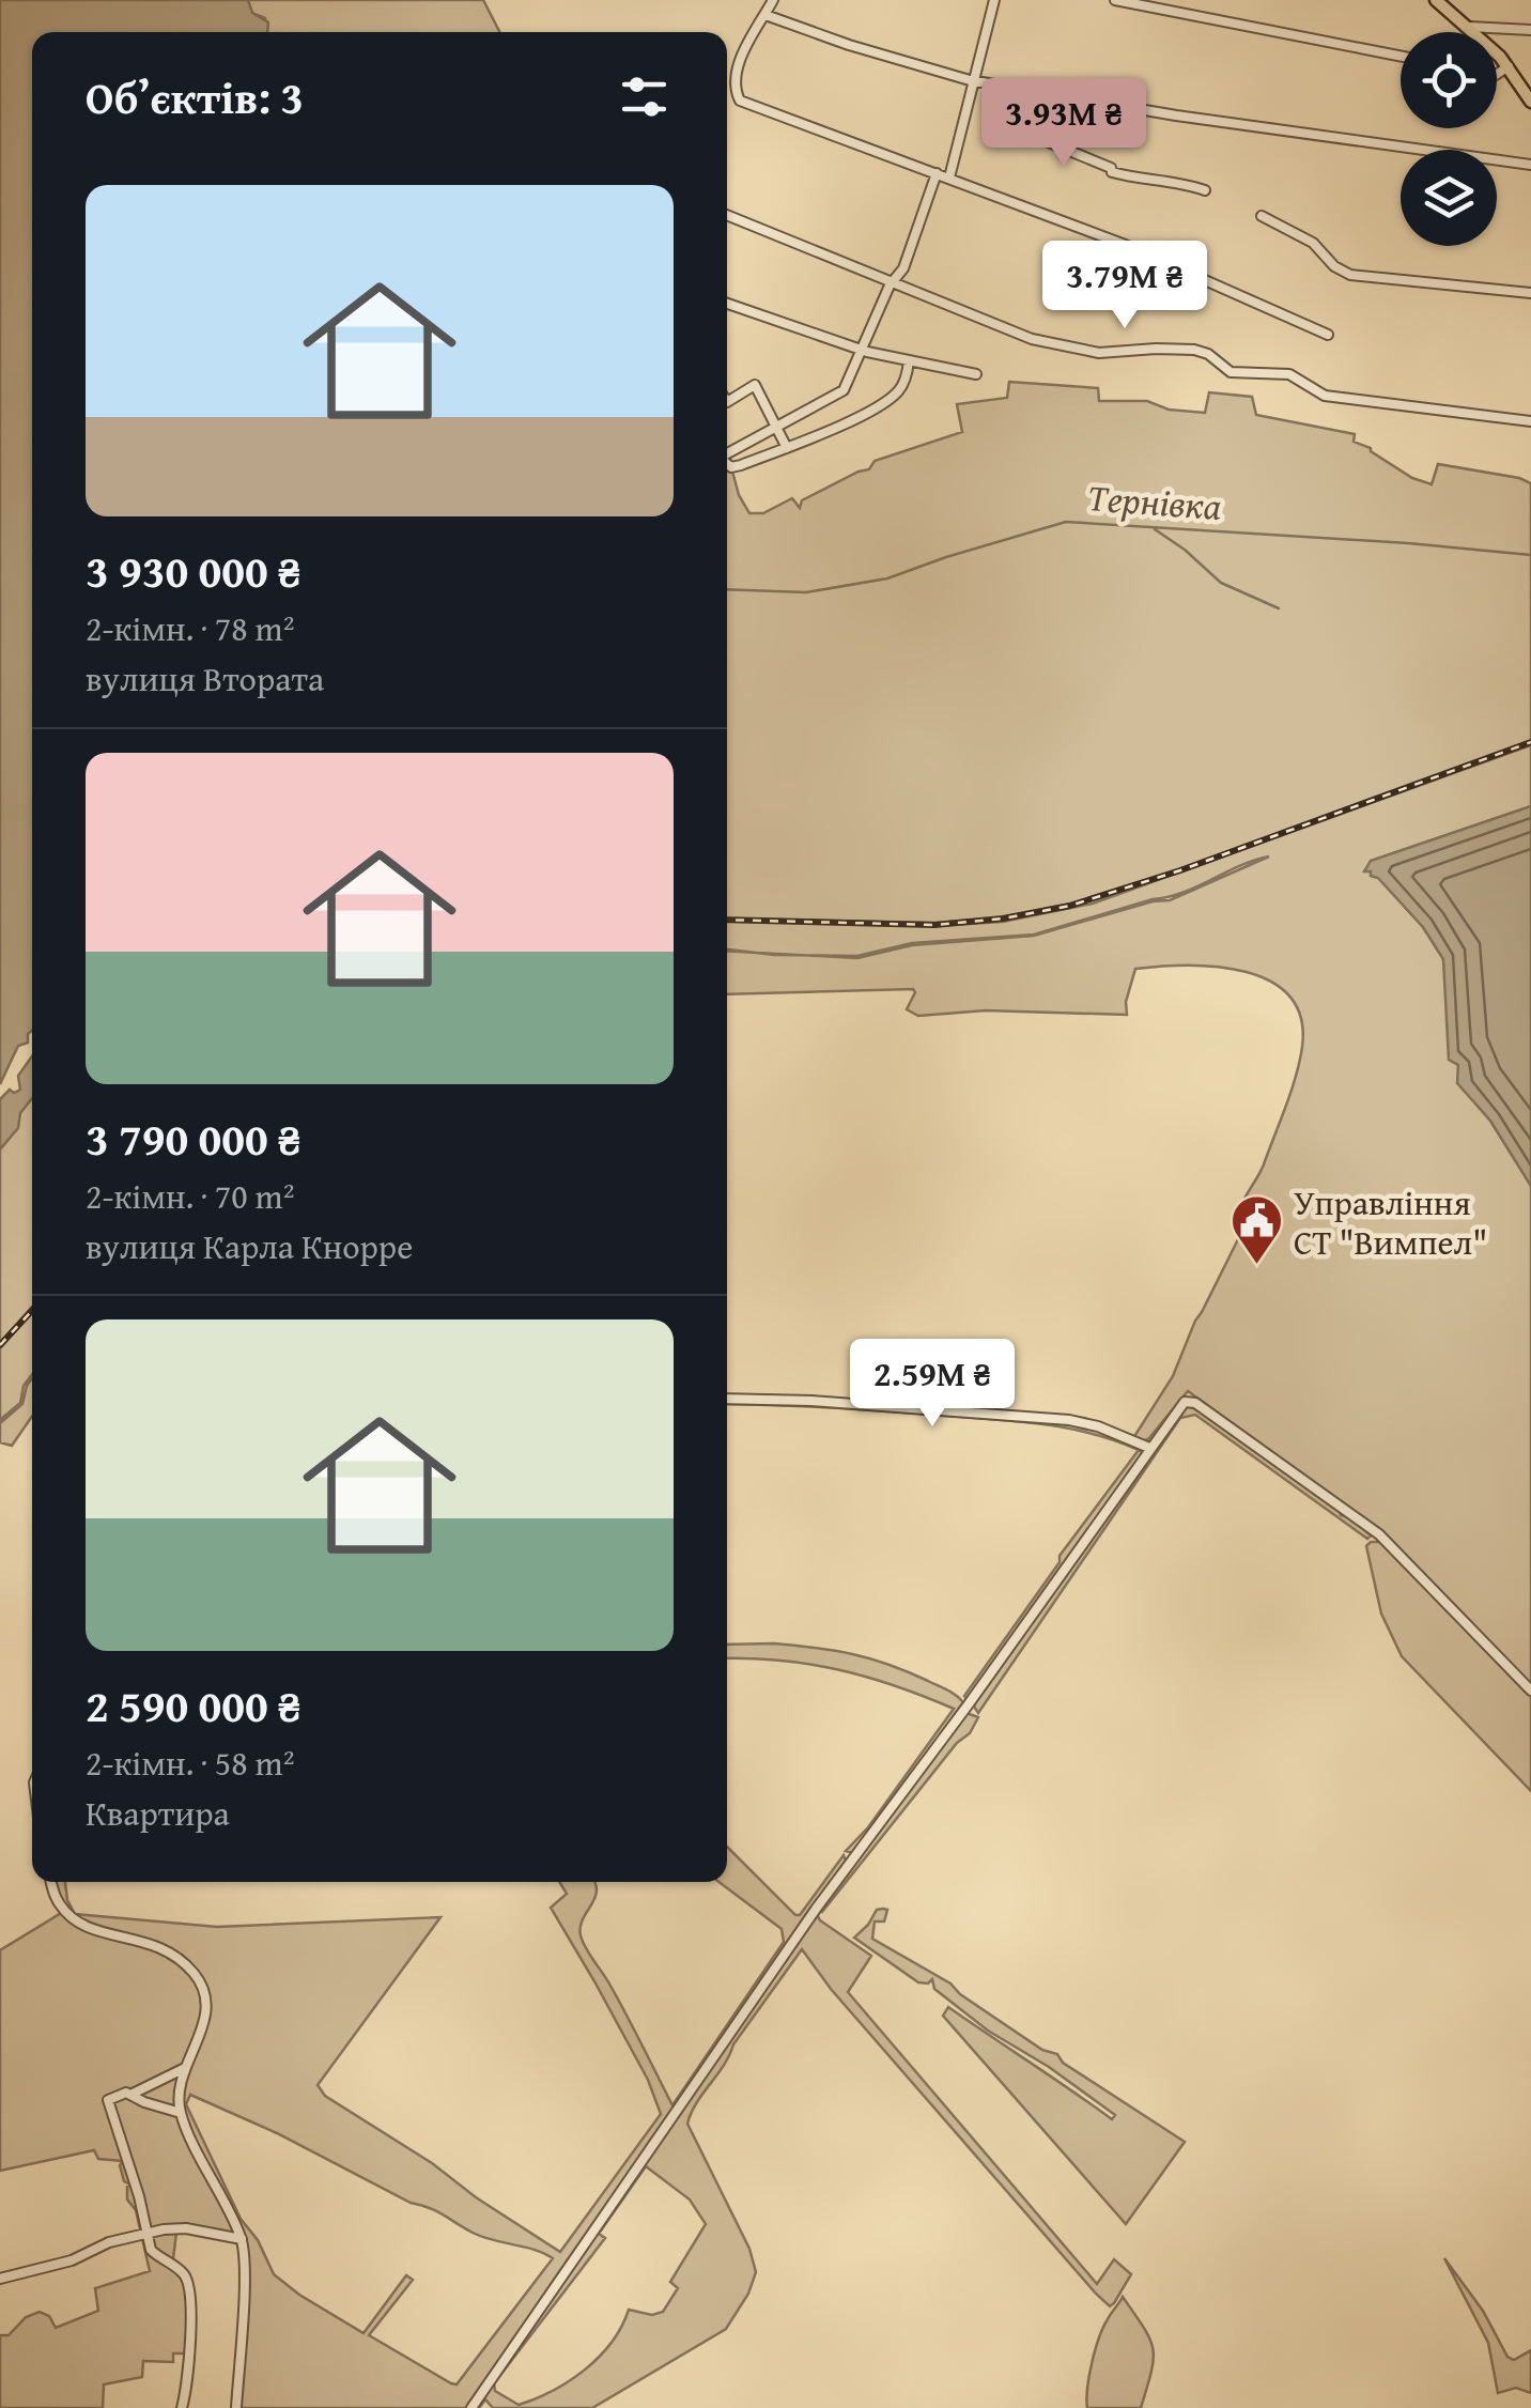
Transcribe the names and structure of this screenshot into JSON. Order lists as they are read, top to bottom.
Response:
{
  "water": ["Тернівка"],
  "places": {
    "public building": ["Управління СТ \"Вимпел\""]
  },
  "page": {
    "heading": "Об’єктів: 3",
    "price": ["3.93M ₴", "3.79M ₴", "2.59M ₴"],
    "list": [
      {
        "name": "3 930 000 ₴",
        "note": "2-кімн. · 78 m² · вулиця Втората"
      },
      {
        "name": "3 790 000 ₴",
        "note": "2-кімн. · 70 m² · вулиця Карла Кнорре"
      },
      {
        "name": "2 590 000 ₴",
        "note": "2-кімн. · 58 m² · Квартира"
      }
    ]
  }
}
